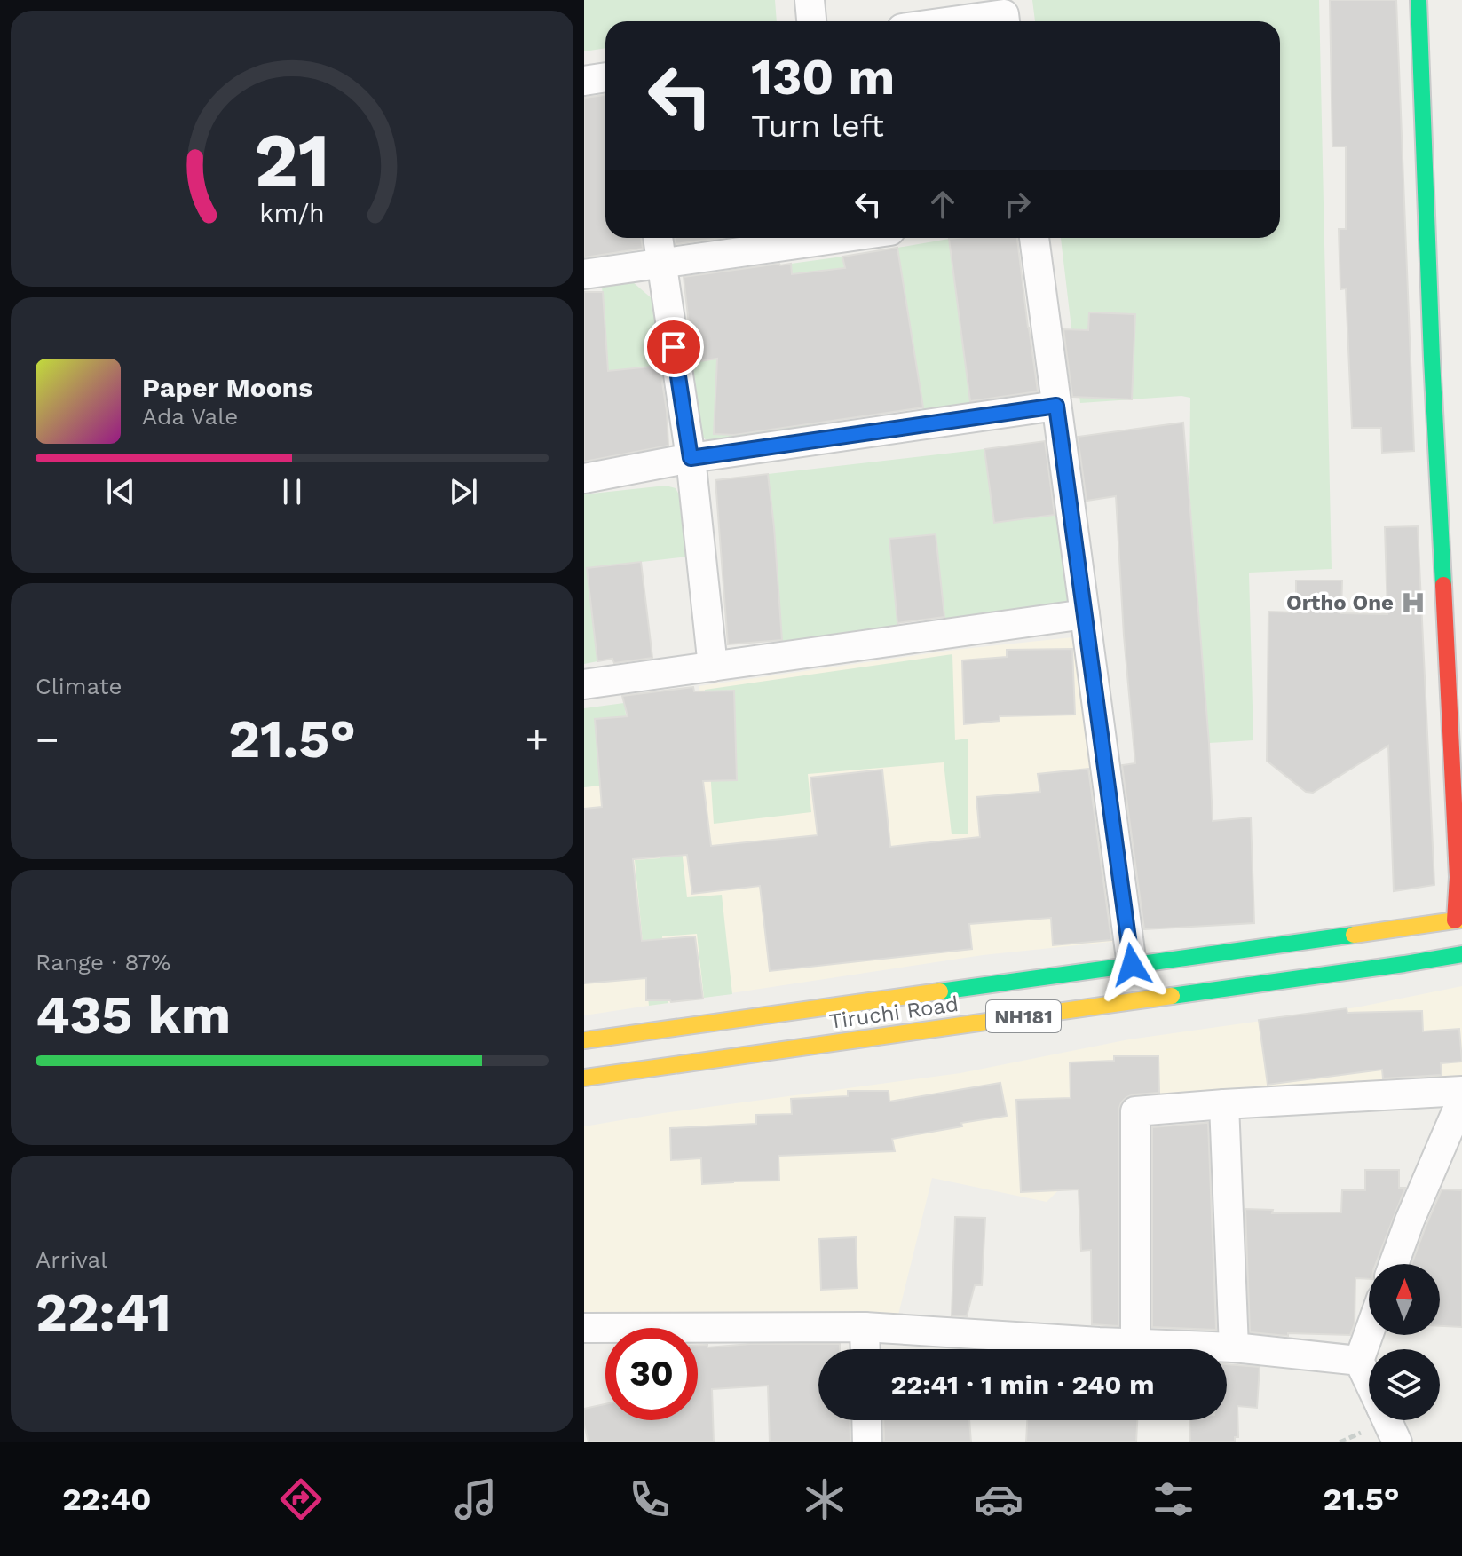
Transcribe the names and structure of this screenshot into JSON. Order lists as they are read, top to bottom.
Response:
{
  "streets": {
    "main road": ["Tiruchi Road", "NH181"]
  },
  "places": {
    "hospital": ["Ortho One"]
  },
  "north": "top",
  "page": {
    "turn": ["130 m", "Turn left"],
    "song": ["Paper Moons", "Ada Vale"],
    "tile": [
      "Climate",
      ["Range · 87%", "435 km"],
      ["Arrival", "22:41"]
    ],
    "heat": ["−", "21.5°", "+"],
    "limit": "30",
    "trip": "22:41 · 1 min · 240 m",
    "tabs": ["22:40", "21.5°"],
    "gauge": ["21", "km/h"]
  }
}
